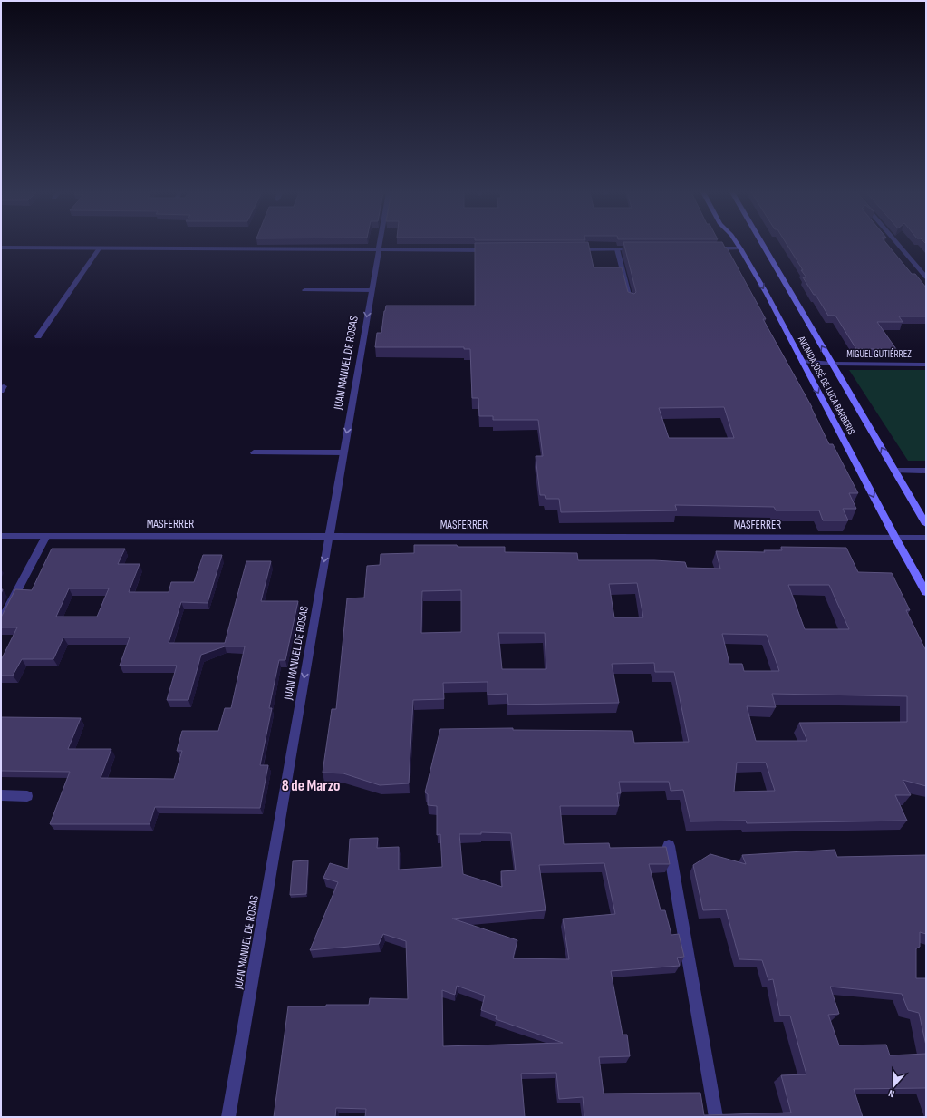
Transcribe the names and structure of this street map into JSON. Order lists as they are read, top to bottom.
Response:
{
  "streets": {
    "main road": ["AVENIDA JOSÉ DE LUCA BARBERIS"],
    "street": ["MIGUEL GUTIÉRREZ", "JUAN MANUEL DE ROSAS", "MASFERRER"]
  },
  "crossings": [
    ["MIGUEL GUTIÉRREZ", "AVENIDA JOSÉ DE LUCA BARBERIS"],
    ["JUAN MANUEL DE ROSAS", "MASFERRER"],
    ["AVENIDA JOSÉ DE LUCA BARBERIS", "MASFERRER"]
  ],
  "one_way": ["JUAN MANUEL DE ROSAS"],
  "districts": ["8 de Marzo"],
  "north": "bottom"
}
